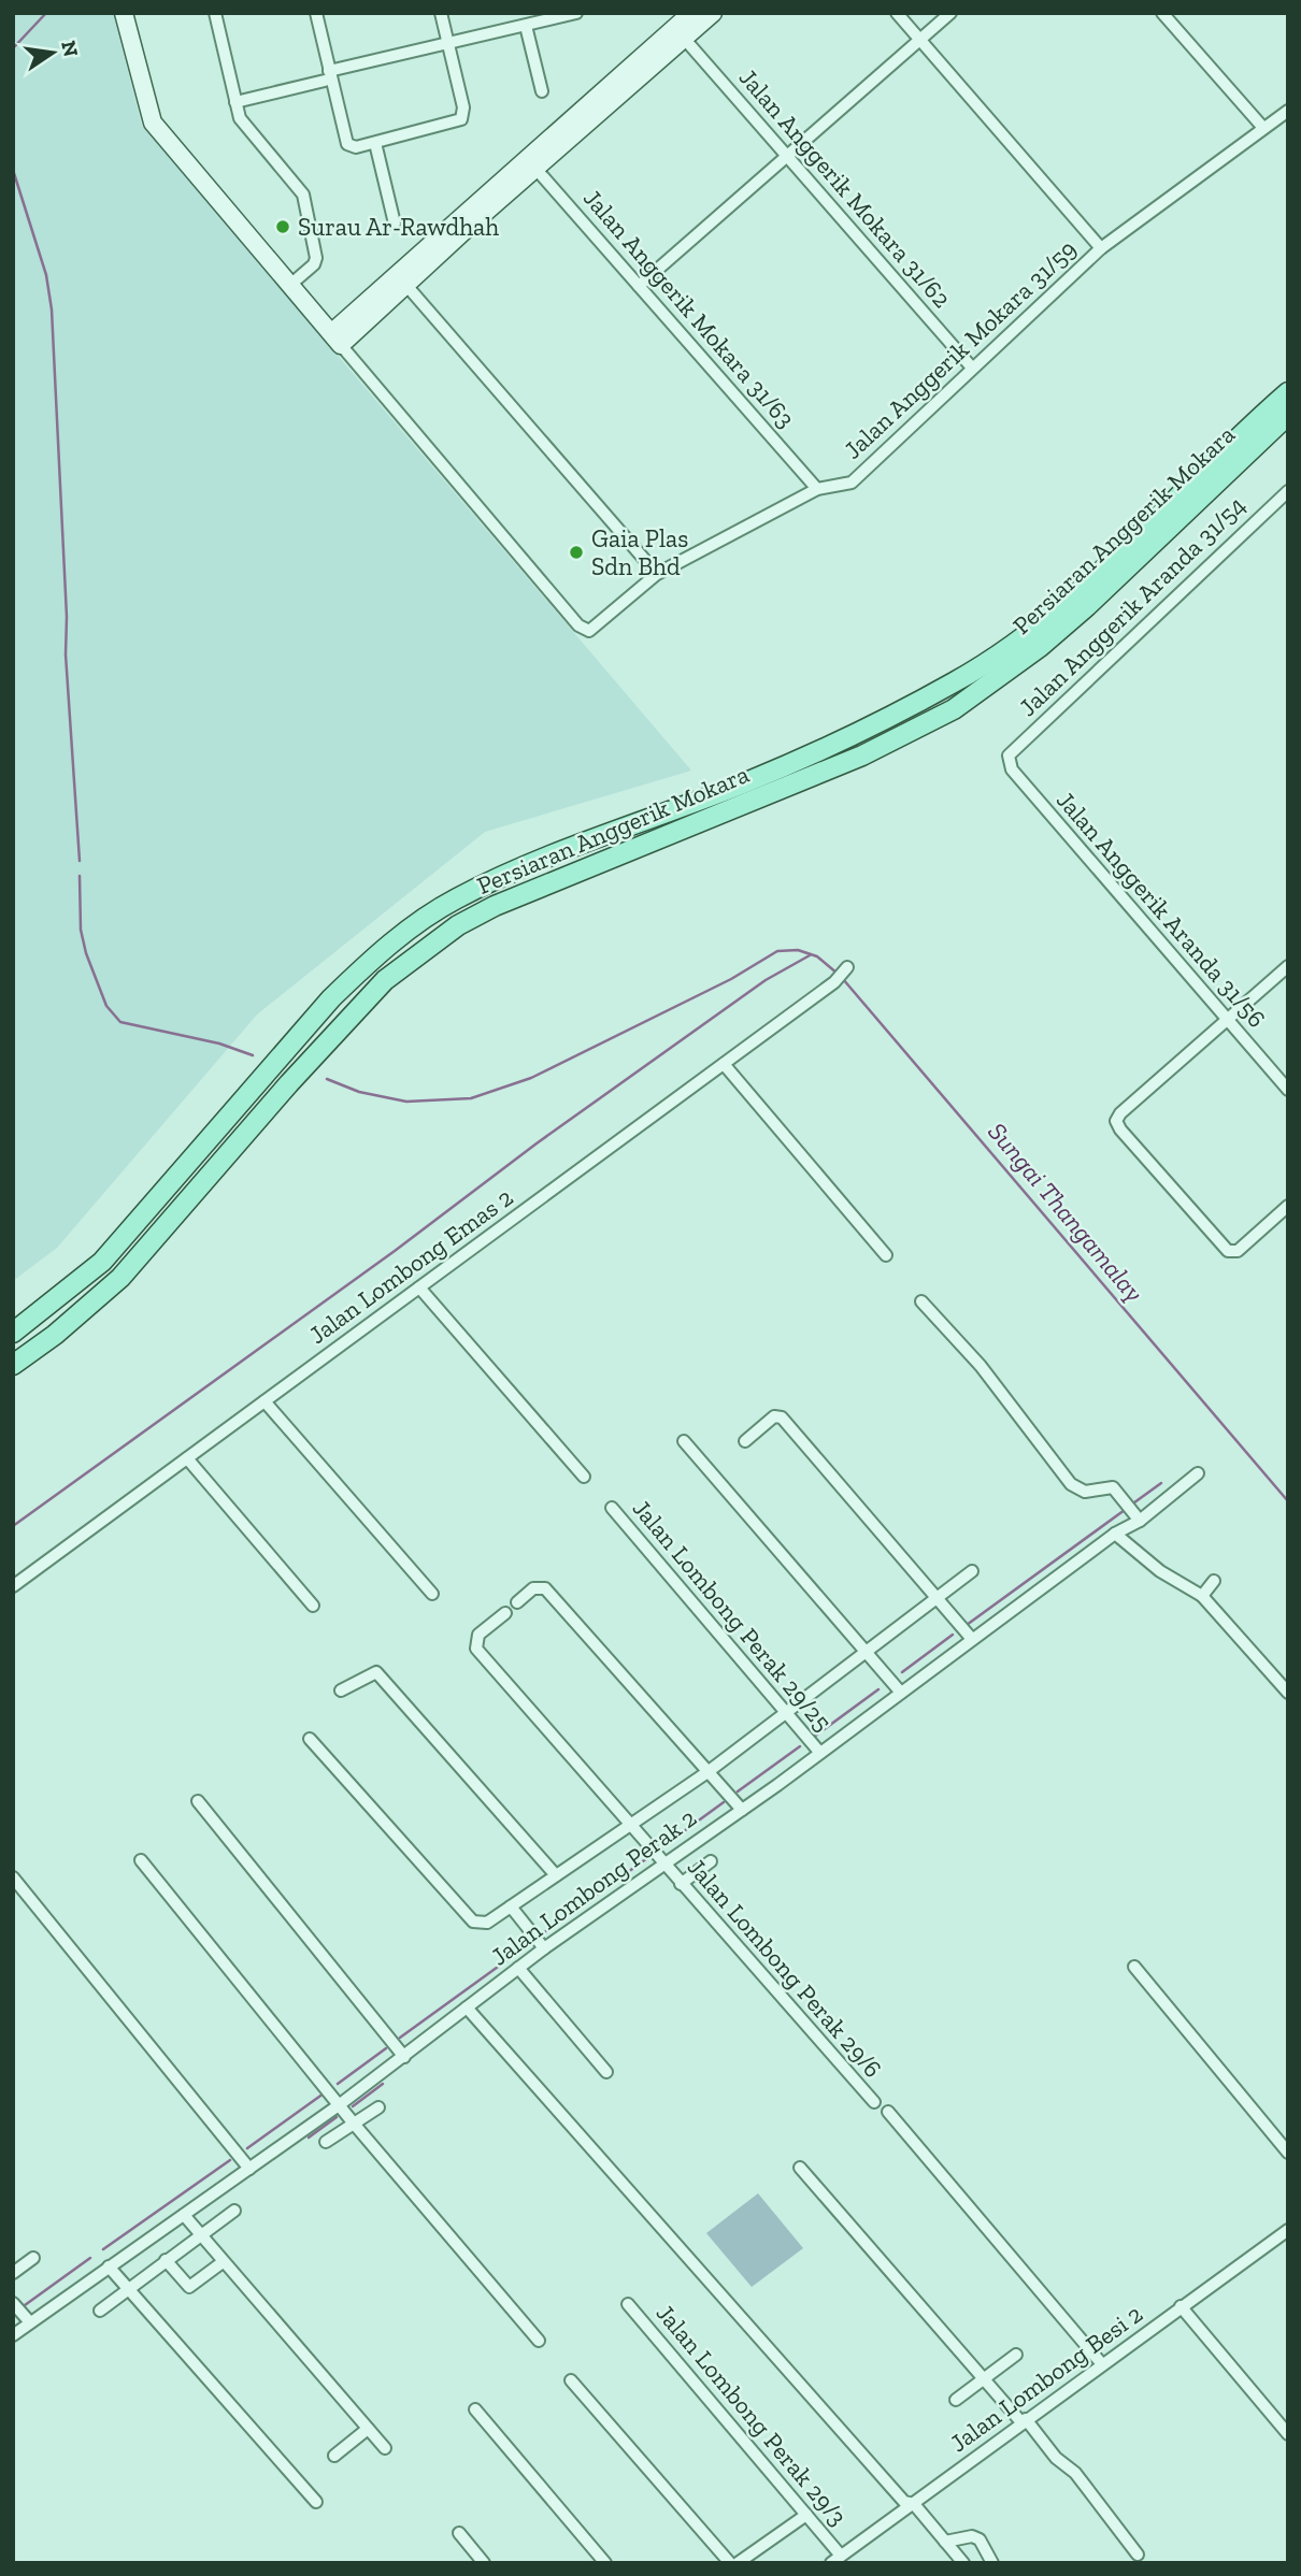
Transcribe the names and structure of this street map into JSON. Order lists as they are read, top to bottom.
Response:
{
  "streets": {
    "main road": ["Persiaran Anggerik Mokara"],
    "street": [
      "Jalan Anggerik Mokara 31/62",
      "Jalan Anggerik Mokara 31/63",
      "Jalan Anggerik Mokara 31/59",
      "Jalan Anggerik Aranda 31/54",
      "Jalan Anggerik Aranda 31/56",
      "Jalan Lombong Emas 2",
      "Jalan Lombong Perak 29/25",
      "Jalan Lombong Perak 2",
      "Jalan Lombong Perak 29/6",
      "Jalan Lombong Besi 2",
      "Jalan Lombong Perak 29/3"
    ]
  },
  "crossings": [
    ["Jalan Anggerik Mokara 31/62", "Jalan Anggerik Mokara 31/59"],
    ["Jalan Anggerik Mokara 31/63", "Jalan Anggerik Mokara 31/59"],
    ["Jalan Anggerik Aranda 31/54", "Jalan Anggerik Aranda 31/56"],
    ["Jalan Lombong Perak 29/25", "Jalan Lombong Perak 2"],
    ["Jalan Lombong Perak 2", "Jalan Lombong Perak 29/6"],
    ["Jalan Lombong Besi 2", "Jalan Lombong Perak 29/3"]
  ],
  "water": ["Sungai Thangamalay"],
  "places": ["Surau Ar-Rawdhah", "Gaia Plas Sdn Bhd"],
  "north": "right"
}
